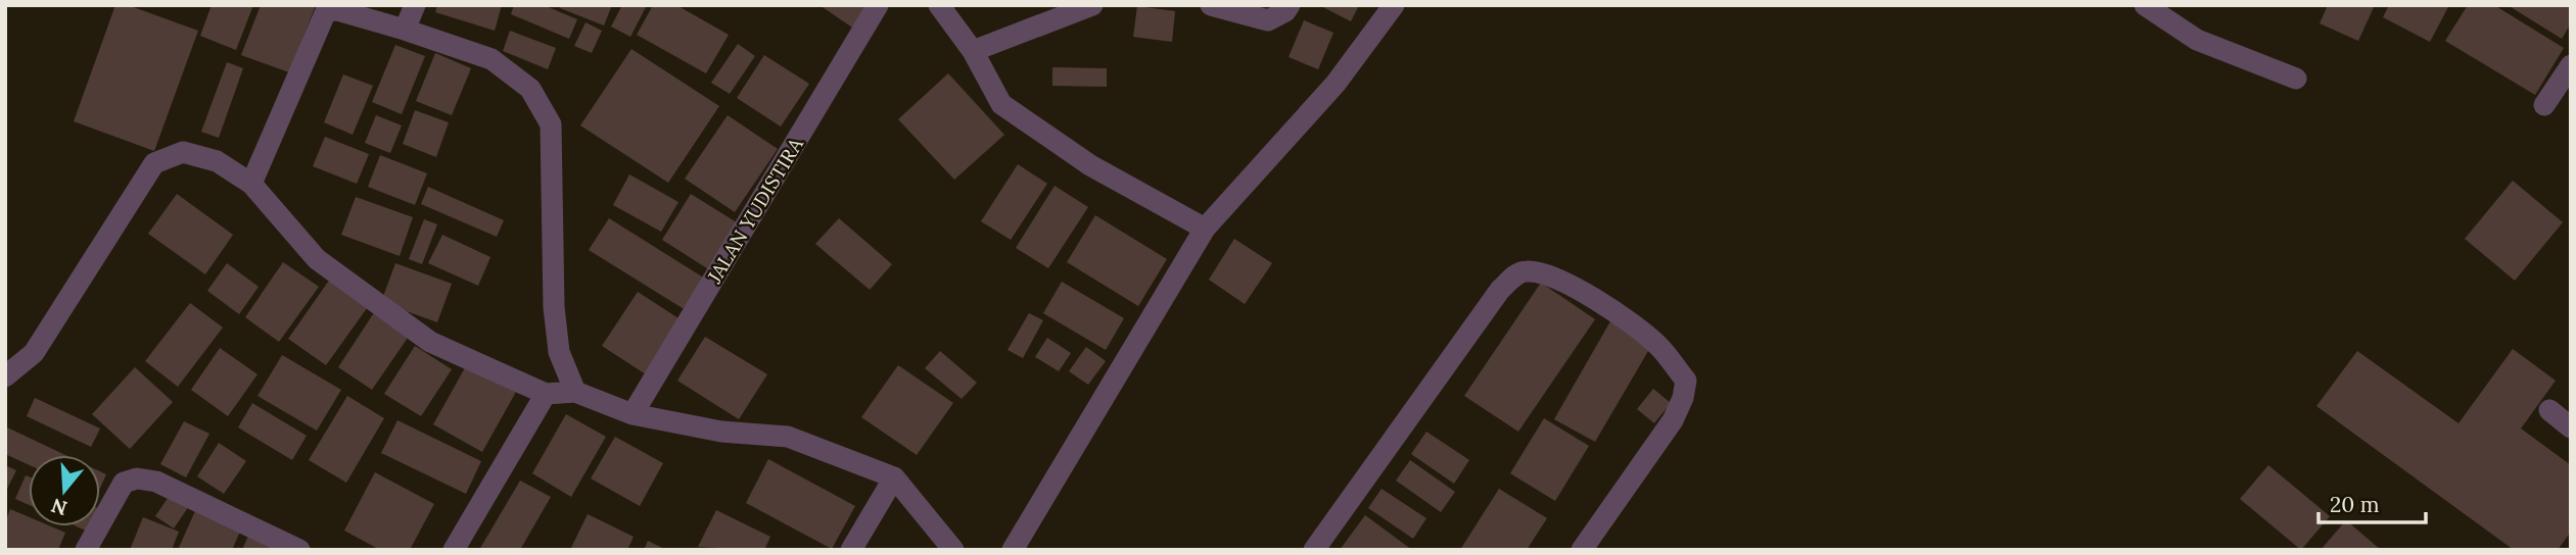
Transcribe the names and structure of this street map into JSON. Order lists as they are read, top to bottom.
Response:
{
  "streets": {
    "street": ["JALAN YUDISTIRA"]
  },
  "scale_bar": "20 m",
  "north": "bottom"
}
